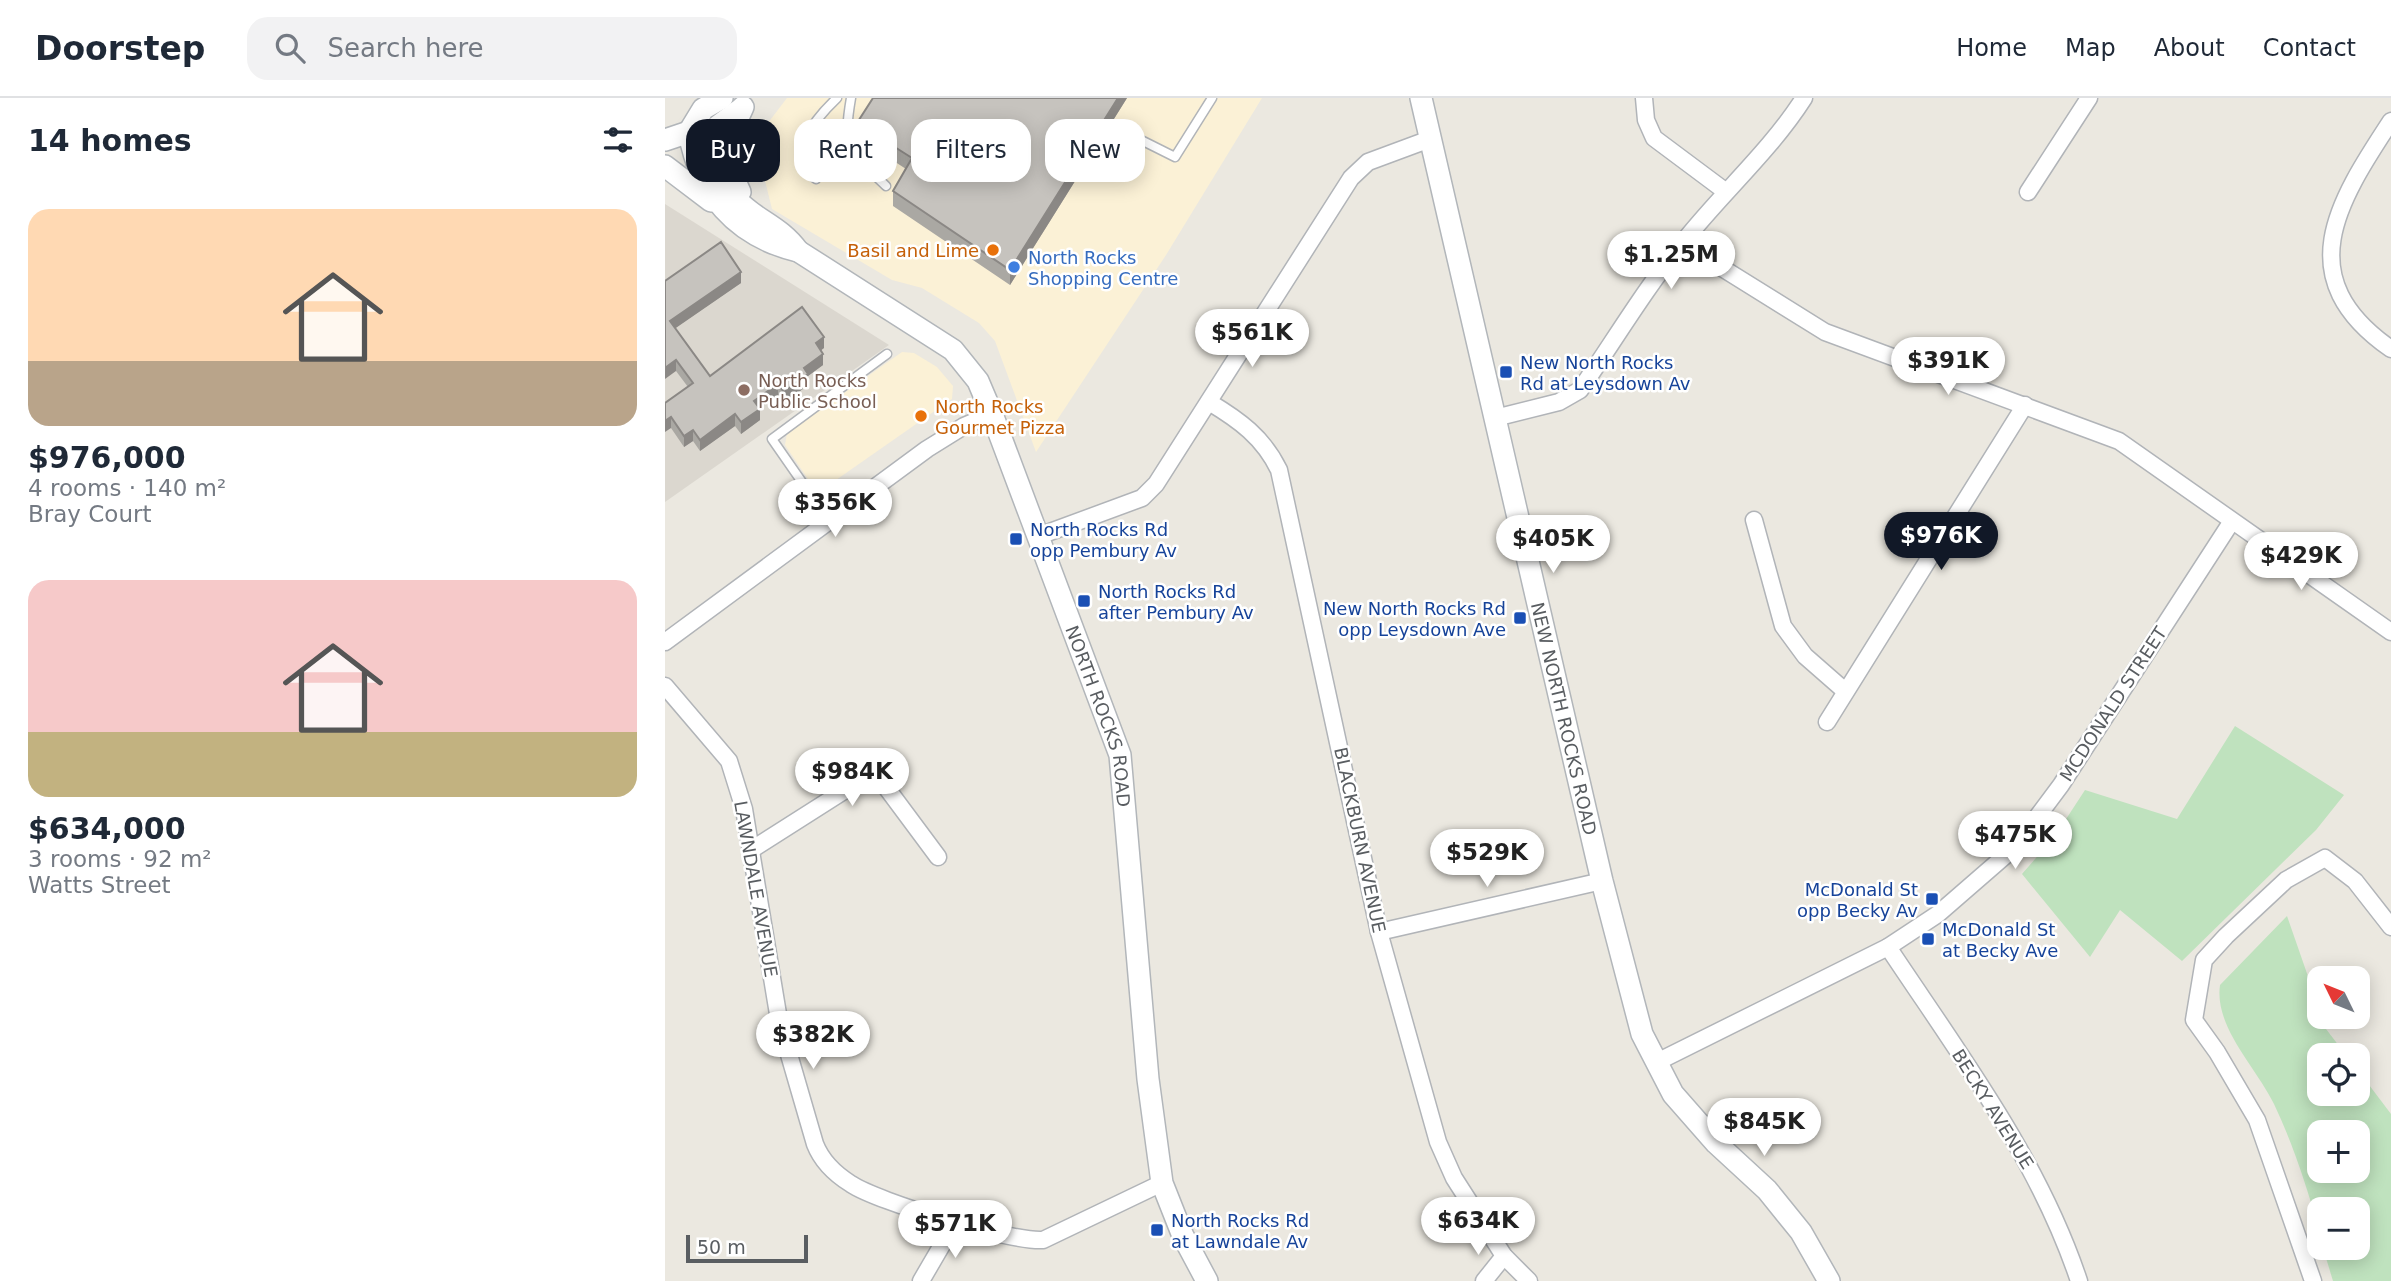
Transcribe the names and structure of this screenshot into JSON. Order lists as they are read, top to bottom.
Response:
{
  "streets": {
    "main road": ["NORTH ROCKS ROAD", "NEW NORTH ROCKS ROAD"],
    "street": [
      "MCDONALD STREET",
      "BLACKBURN AVENUE",
      "LAWNDALE AVENUE",
      "BECKY AVENUE"
    ]
  },
  "crossings": [
    ["MCDONALD STREET", "NEW NORTH ROCKS ROAD"],
    ["MCDONALD STREET", "BECKY AVENUE"],
    ["NORTH ROCKS ROAD", "LAWNDALE AVENUE"]
  ],
  "places": {
    "other": [
      "Basil and Lime",
      "North Rocks Shopping Centre",
      "North Rocks Public School",
      "North Rocks Gourmet Pizza"
    ],
    "transit": [
      "New North Rocks Rd at Leysdown Av",
      "North Rocks Rd opp Pembury Av",
      "North Rocks Rd after Pembury Av",
      "New North Rocks Rd opp Leysdown Ave",
      "McDonald St opp Becky Av",
      "McDonald St at Becky Ave",
      "North Rocks Rd at Lawndale Av"
    ]
  },
  "scale_bar": "50 m",
  "north": "top left",
  "page": {
    "header": "Doorstep",
    "search": "Search here",
    "nav": [
      "Home",
      "Map",
      "About",
      "Contact"
    ],
    "heading": "14 homes",
    "chip": [
      "Buy",
      "Rent",
      "Filters",
      "New"
    ],
    "list": [
      {
        "name": "$976,000",
        "note": "4 rooms · 140 m² · Bray Court"
      },
      {
        "name": "$634,000",
        "note": "3 rooms · 92 m² · Watts Street"
      }
    ],
    "price": [
      "$1.25M",
      "$561K",
      "$391K",
      "$356K",
      "$976K",
      "$405K",
      "$429K",
      "$984K",
      "$475K",
      "$529K",
      "$382K",
      "$845K",
      "$634K",
      "$571K"
    ],
    "map_buttons": ["+", "−"],
    "scale": "50 m"
  }
}
